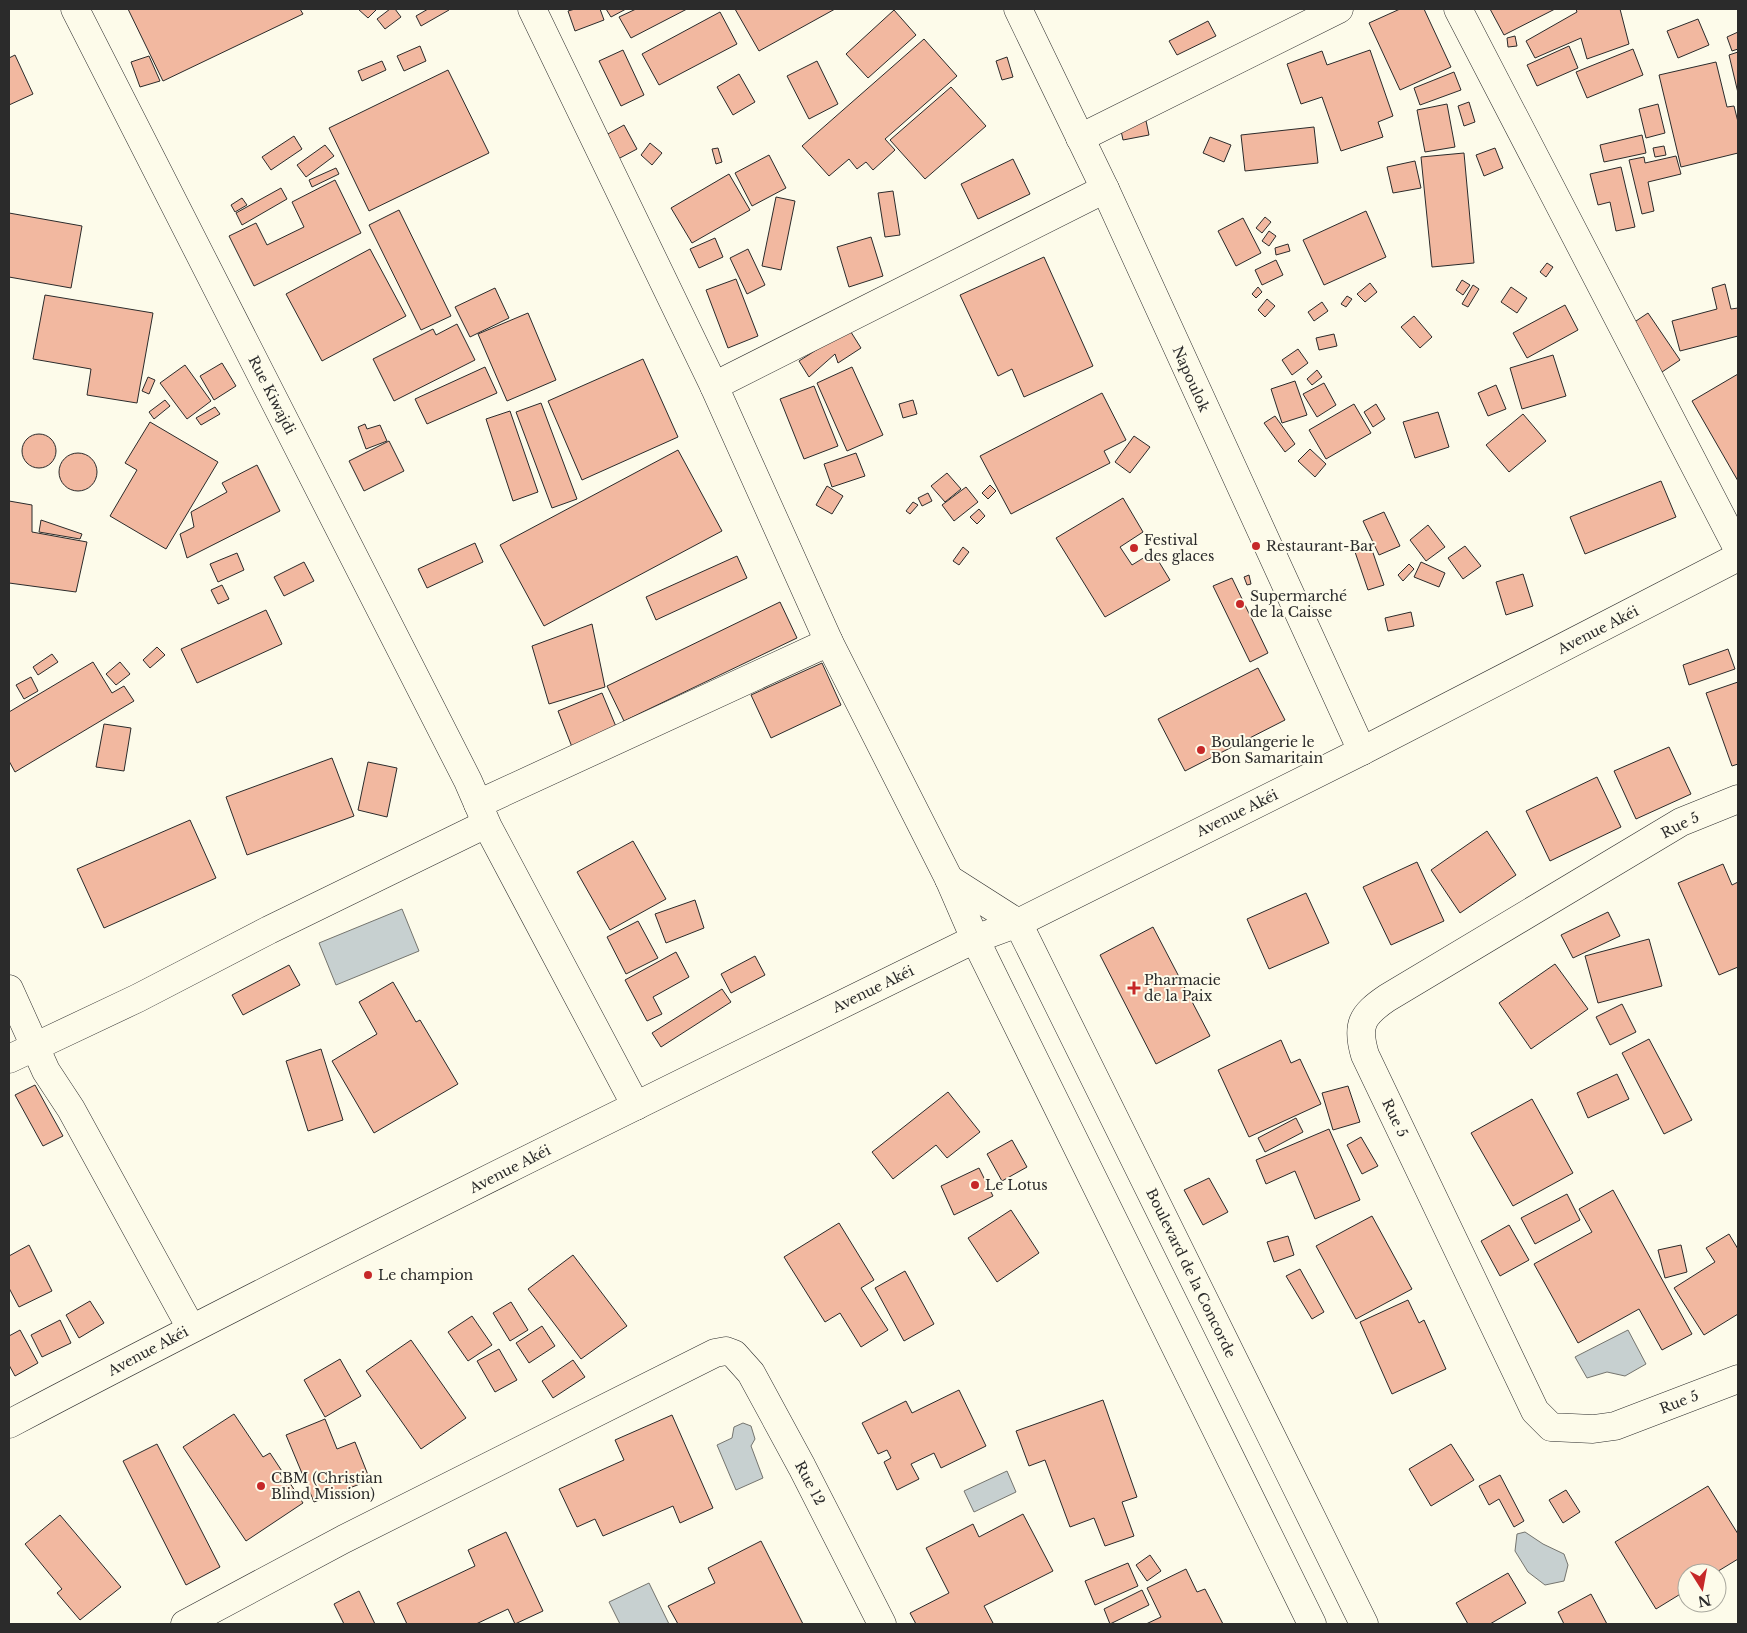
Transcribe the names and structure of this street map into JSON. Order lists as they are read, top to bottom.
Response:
{
  "streets": {
    "street": [
      "Napoulok",
      "Rue Kiwajdi",
      "Avenue Akéi",
      "Rue 5",
      "Boulevard de la Concorde",
      "Rue 12"
    ]
  },
  "crossings": [
    ["Napoulok", "Avenue Akéi"],
    ["Rue Kiwajdi", "Avenue Akéi"],
    ["Avenue Akéi", "Boulevard de la Concorde"]
  ],
  "places": {
    "other": [
      "Restaurant-Bar",
      "Festival des glaces",
      "Supermarché de la Caisse",
      "Boulangerie le Bon Samaritain",
      "Le Lotus",
      "Le champion",
      "CBM (Christian Blind Mission)"
    ],
    "health": ["Pharmacie de la Paix"]
  },
  "north": "bottom"
}
